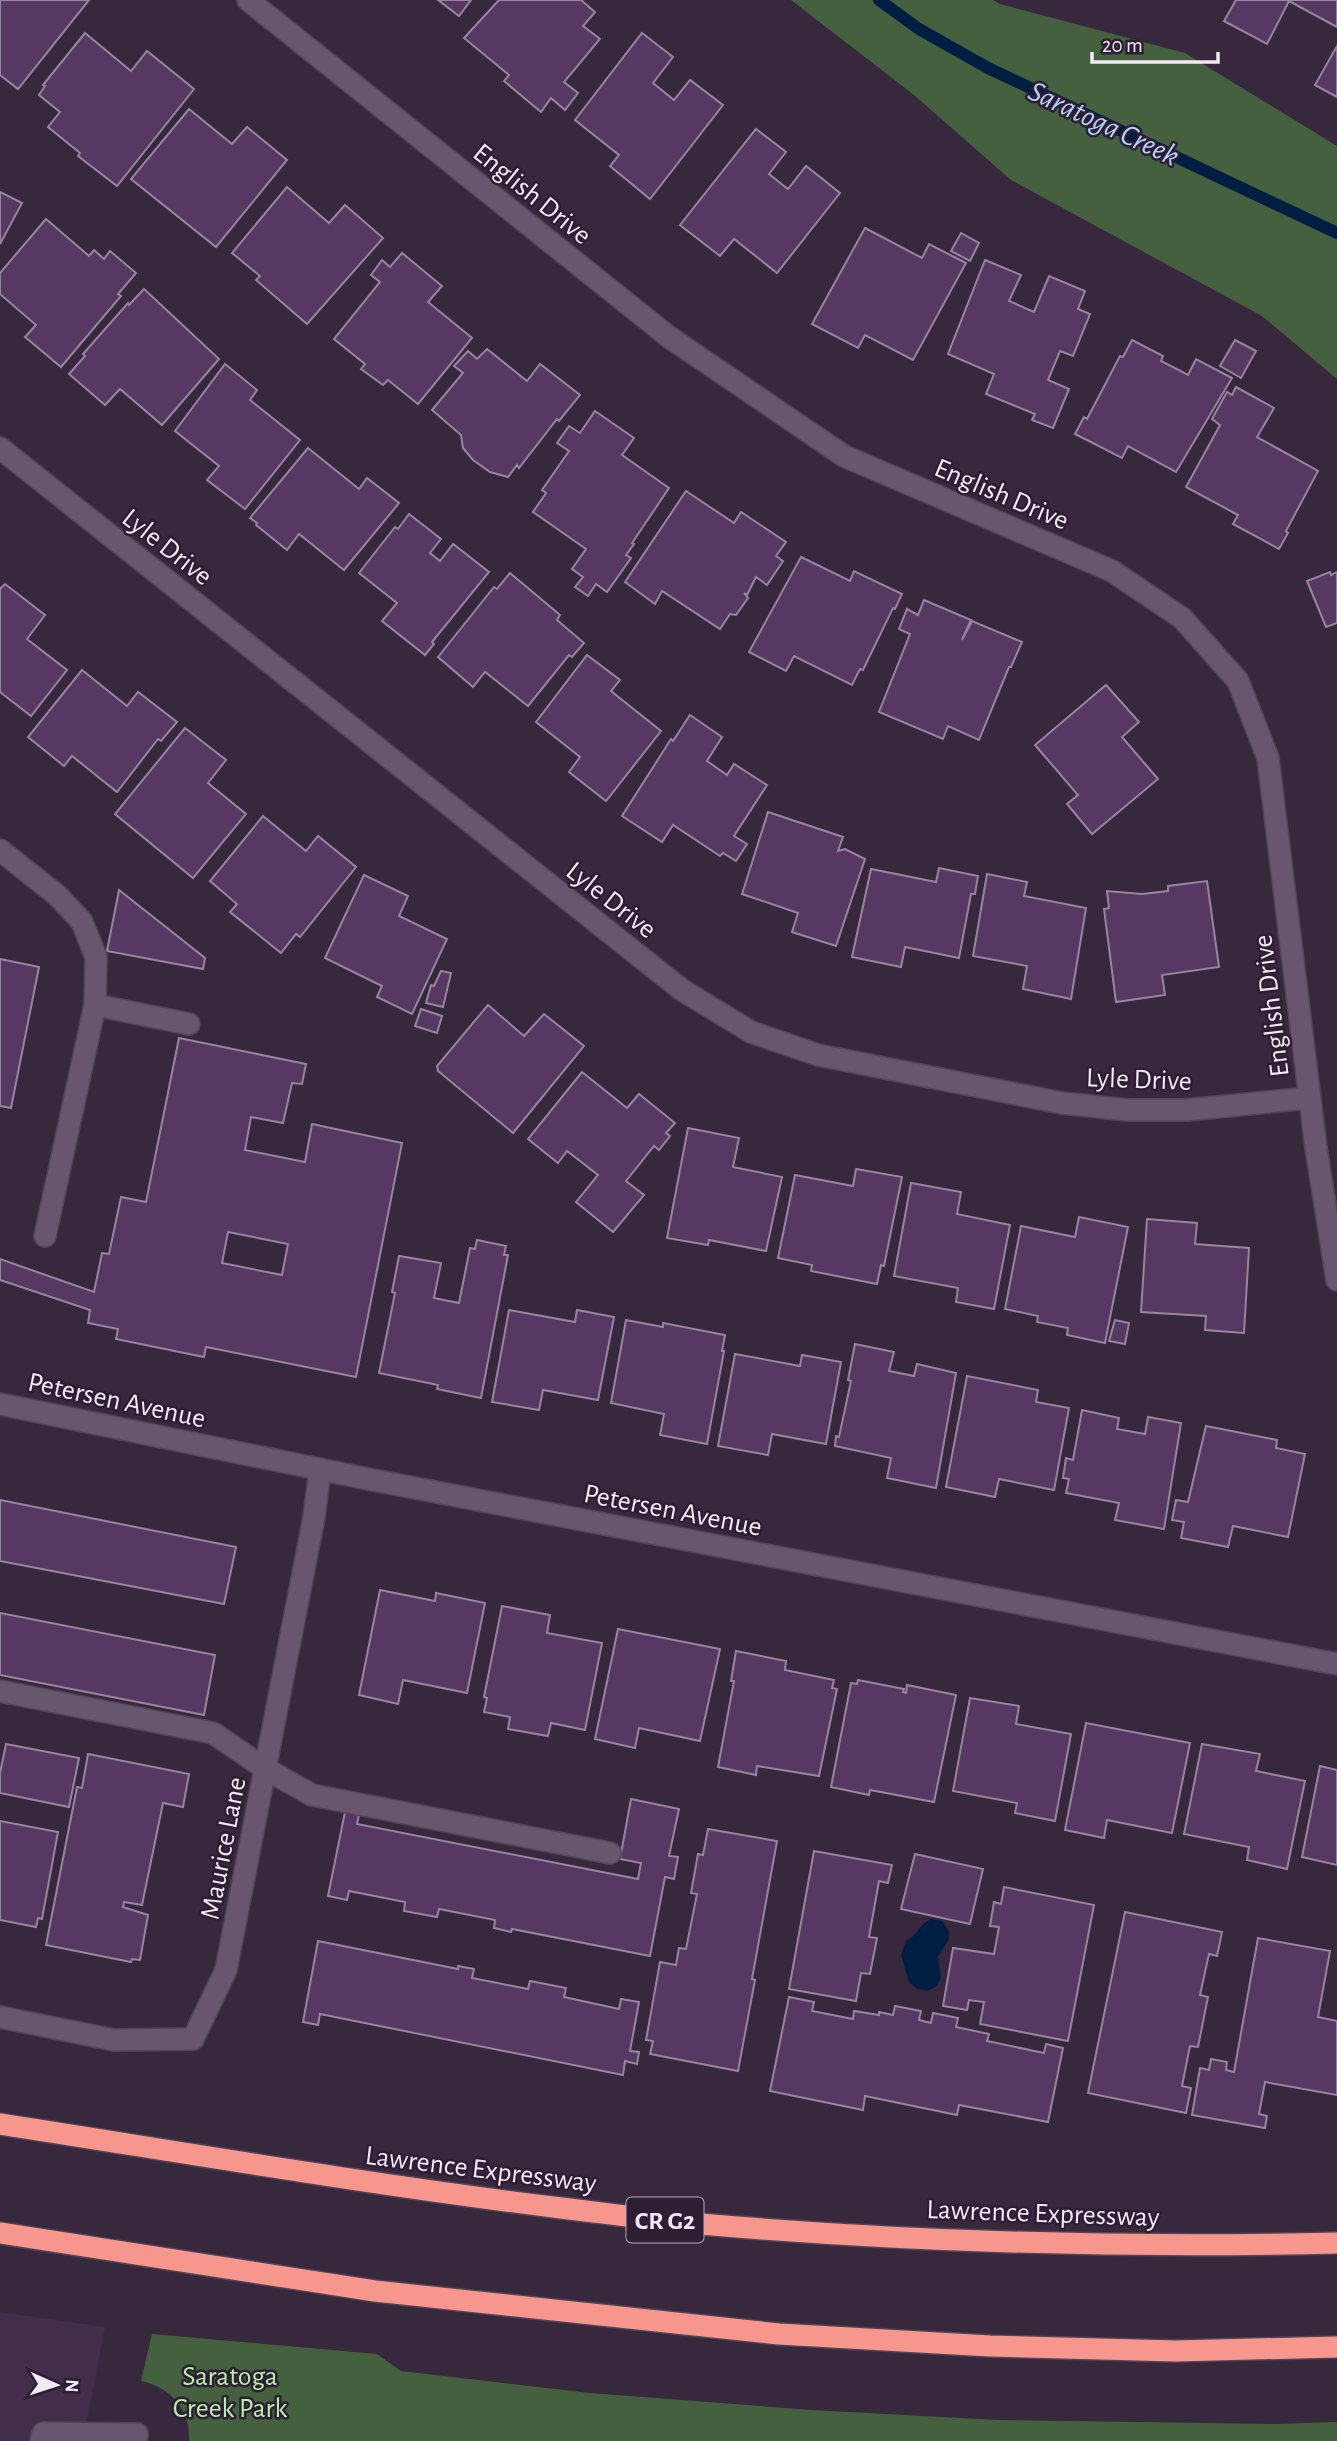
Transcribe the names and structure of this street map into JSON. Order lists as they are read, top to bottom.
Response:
{
  "streets": {
    "highway": ["Lawrence Expressway", "CR G2"],
    "street": [
      "English Drive",
      "Lyle Drive",
      "Petersen Avenue",
      "Maurice Lane"
    ]
  },
  "crossings": [
    ["English Drive", "Lyle Drive"],
    ["Petersen Avenue", "Maurice Lane"]
  ],
  "water": ["Saratoga Creek"],
  "parks": ["Saratoga Creek Park"],
  "scale_bar": "20 m",
  "north": "right"
}
